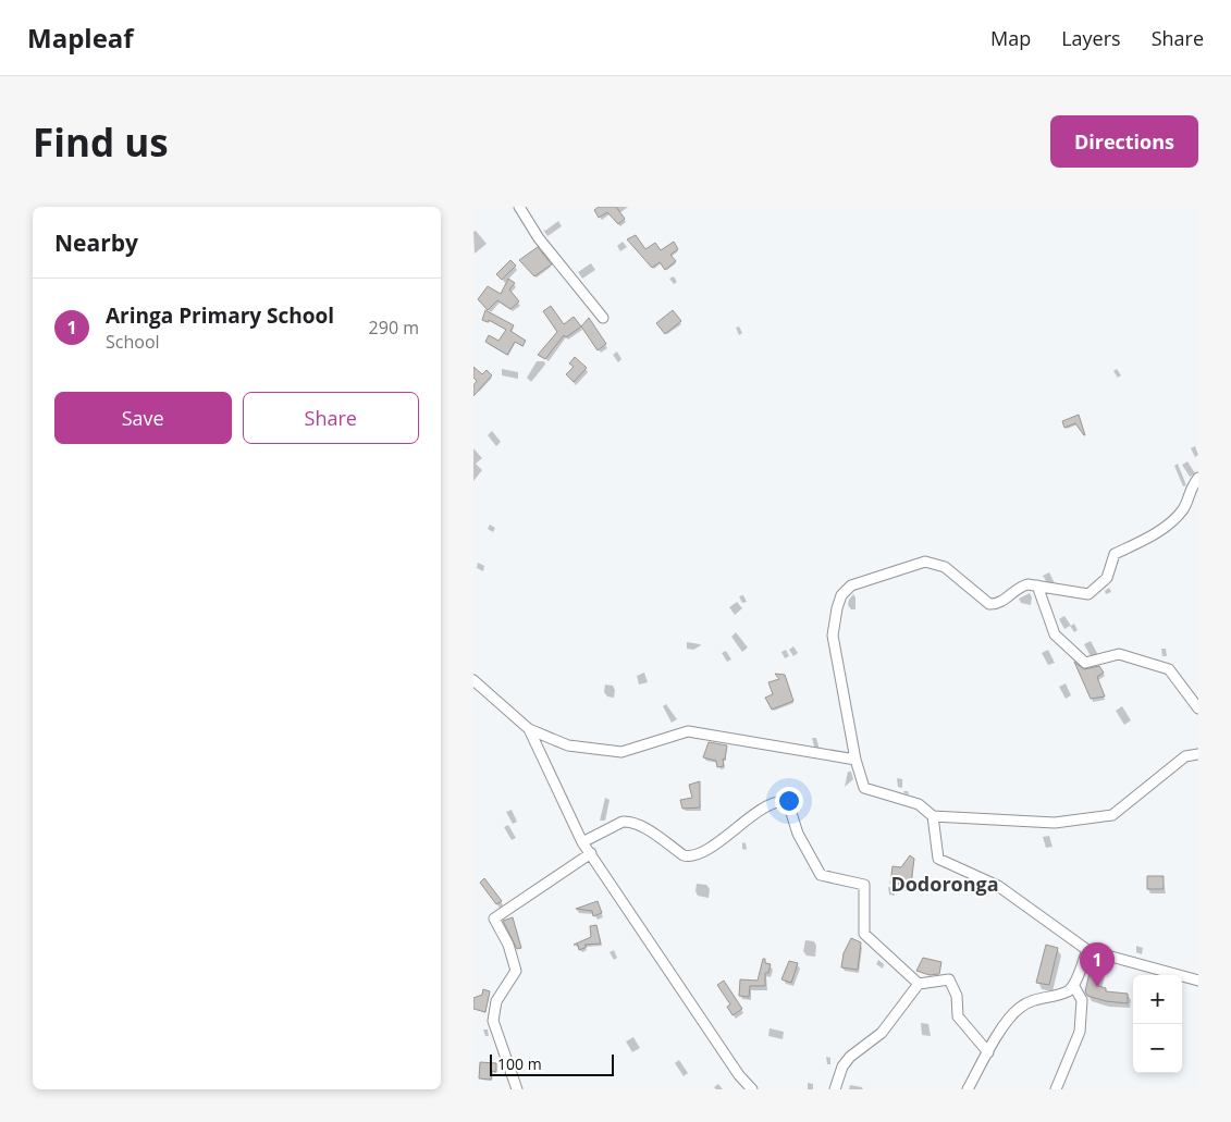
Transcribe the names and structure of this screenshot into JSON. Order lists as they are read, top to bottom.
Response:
{
  "districts": ["Dodoronga"],
  "scale_bar": "100 m",
  "page": {
    "header": "Mapleaf",
    "nav": ["Map", "Layers", "Share"],
    "buttons": [
      "Directions",
      ["Save", "Share"]
    ],
    "title": "Find us",
    "heading": "Nearby",
    "list": [
      {
        "mark": "1",
        "name": "Aringa Primary School",
        "note": "School",
        "value": "290 m"
      }
    ],
    "pins": "1",
    "map_buttons": ["+", "−"],
    "scale": "100 m"
  }
}
